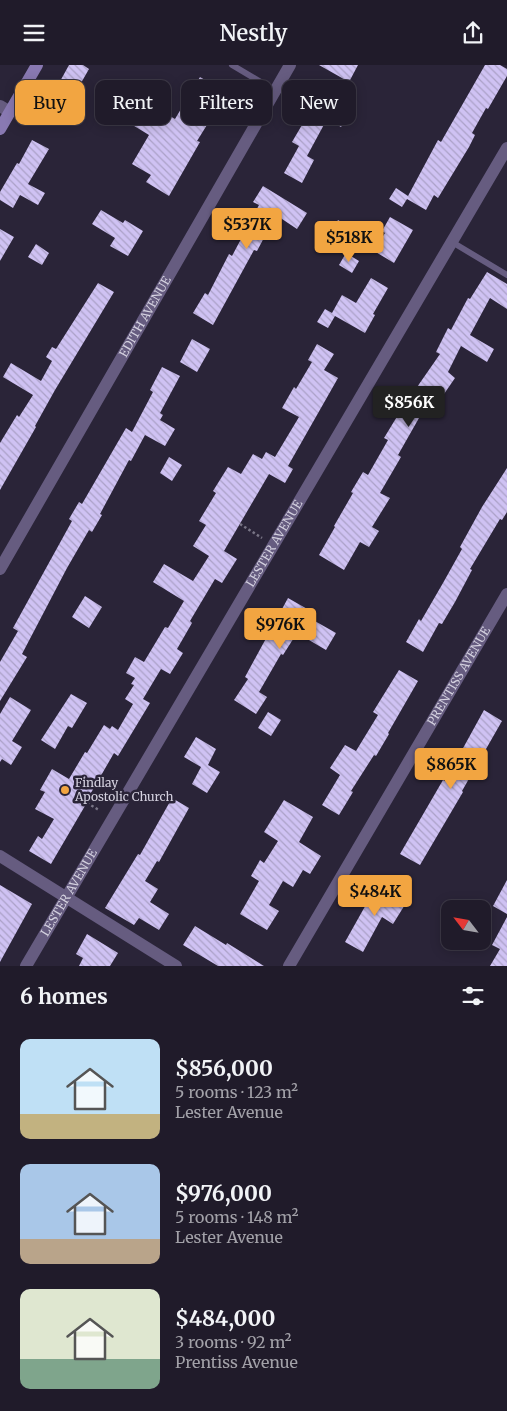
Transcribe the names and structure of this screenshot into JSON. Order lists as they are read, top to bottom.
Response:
{
  "streets": {
    "street": ["EDITH AVENUE", "LESTER AVENUE", "PRENTISS AVENUE"]
  },
  "places": ["Findlay Apostolic Church"],
  "north": "top left",
  "page": {
    "header": "Nestly",
    "chip": [
      "Buy",
      "Rent",
      "Filters",
      "New"
    ],
    "price": [
      "$537K",
      "$518K",
      "$856K",
      "$976K",
      "$865K",
      "$484K"
    ],
    "heading": "6 homes",
    "list": [
      {
        "name": "$856,000",
        "note": "5 rooms · 123 m² · Lester Avenue"
      },
      {
        "name": "$976,000",
        "note": "5 rooms · 148 m² · Lester Avenue"
      },
      {
        "name": "$484,000",
        "note": "3 rooms · 92 m² · Prentiss Avenue"
      }
    ]
  }
}
